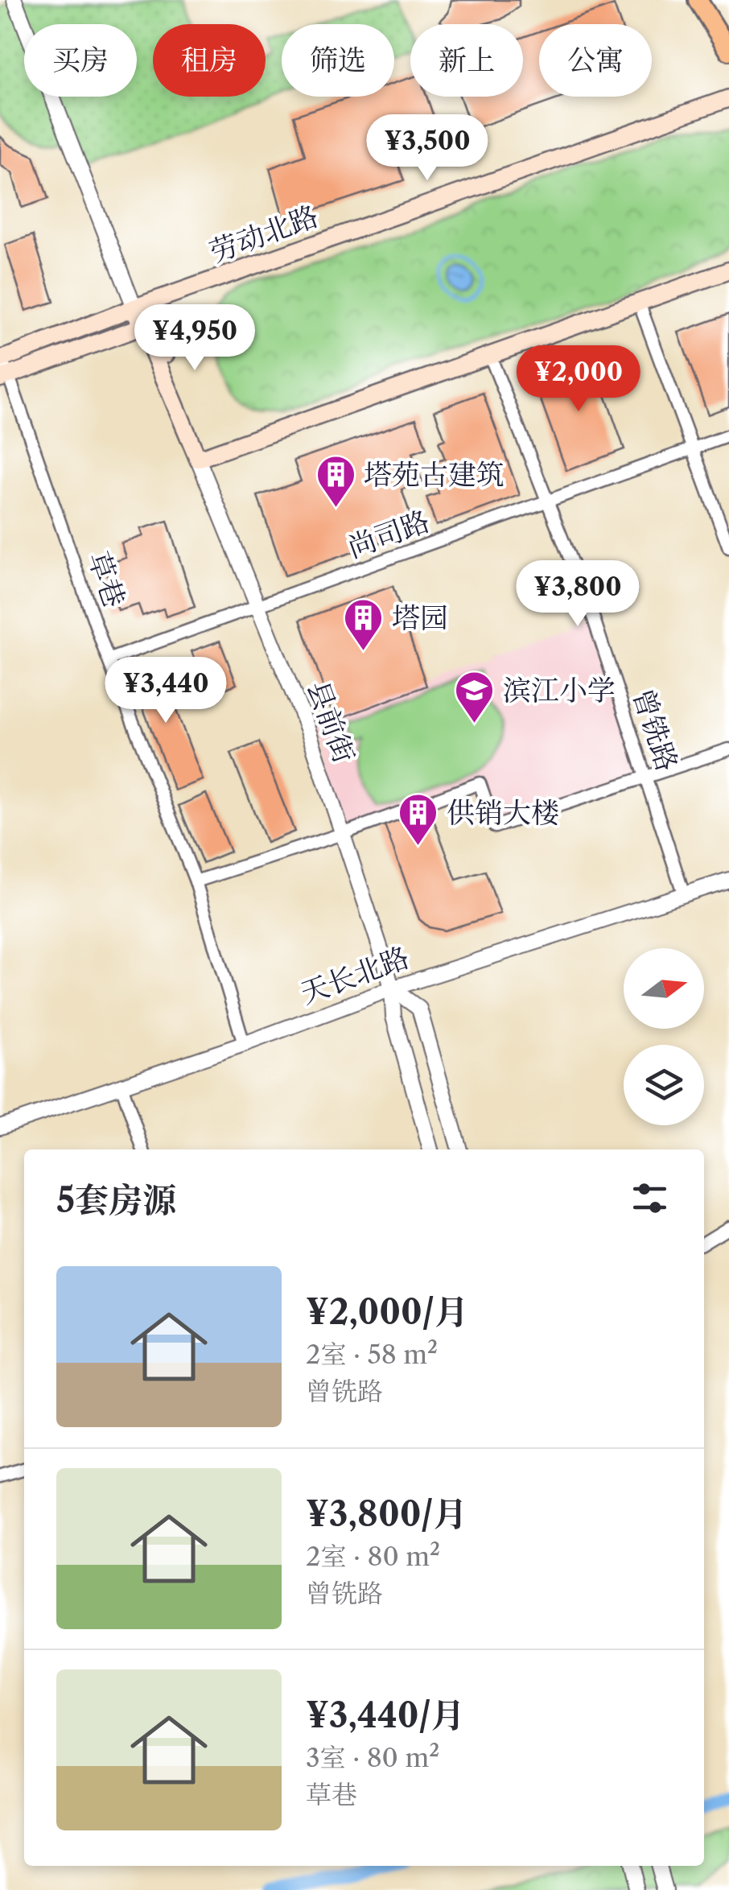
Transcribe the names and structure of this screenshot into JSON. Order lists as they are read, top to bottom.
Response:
{
  "streets": {
    "main road": ["劳动北路", "县前街"],
    "street": [
      "尚司路",
      "草巷",
      "曾铣路",
      "天长北路"
    ]
  },
  "crossings": [
    ["劳动北路", "草巷"],
    ["劳动北路", "县前街"],
    ["尚司路", "草巷"],
    ["尚司路", "县前街"],
    ["尚司路", "曾铣路"],
    ["草巷", "天长北路"],
    ["县前街", "天长北路"],
    ["曾铣路", "天长北路"]
  ],
  "places": {
    "building": ["塔苑古建筑", "塔园", "供销大楼"],
    "school or university": ["滨江小学"]
  },
  "north": "right",
  "page": {
    "chip": [
      "买房",
      "租房",
      "筛选",
      "新上",
      "公寓"
    ],
    "price": [
      "¥3,500",
      "¥4,950",
      "¥2,000",
      "¥3,800",
      "¥3,440"
    ],
    "heading": "5套房源",
    "list": [
      {
        "name": "¥2,000/月",
        "note": "2室 · 58 m² · 曾铣路"
      },
      {
        "name": "¥3,800/月",
        "note": "2室 · 80 m² · 曾铣路"
      },
      {
        "name": "¥3,440/月",
        "note": "3室 · 80 m² · 草巷"
      }
    ]
  }
}
